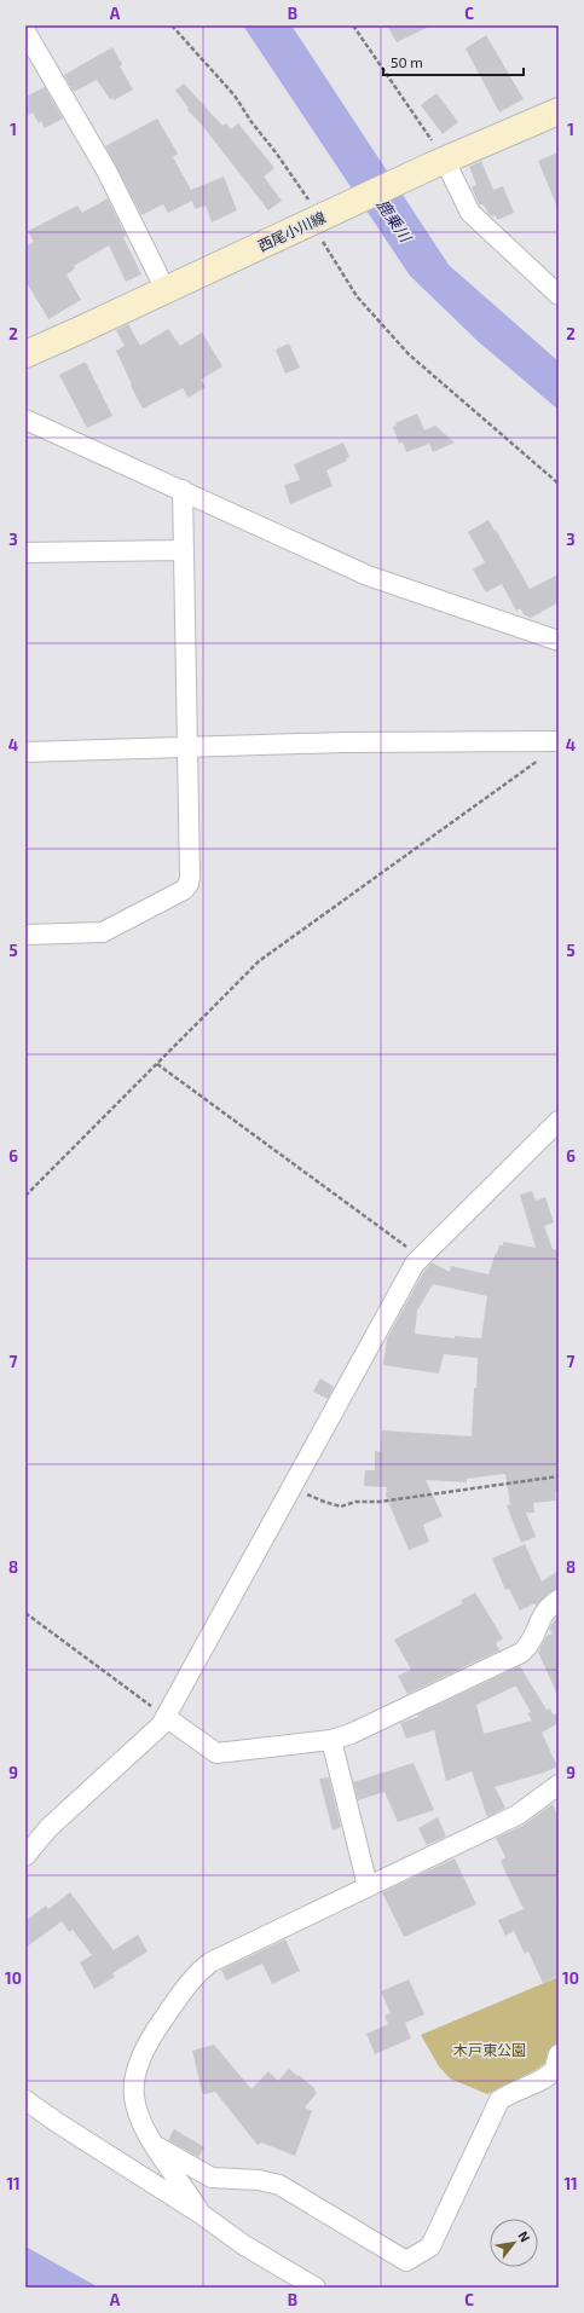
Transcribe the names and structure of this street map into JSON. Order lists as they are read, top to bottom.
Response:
{
  "streets": {
    "main road": ["西尾小川線"]
  },
  "water": ["鹿乗川"],
  "parks": ["木戸東公園"],
  "scale_bar": "50 m",
  "north": "top right",
  "grid": {
    "columns": ["A", "B", "C"],
    "rows": [
      "1",
      "2",
      "3",
      "4",
      "5",
      "6",
      "7",
      "8",
      "9",
      "10",
      "11"
    ]
  }
}
